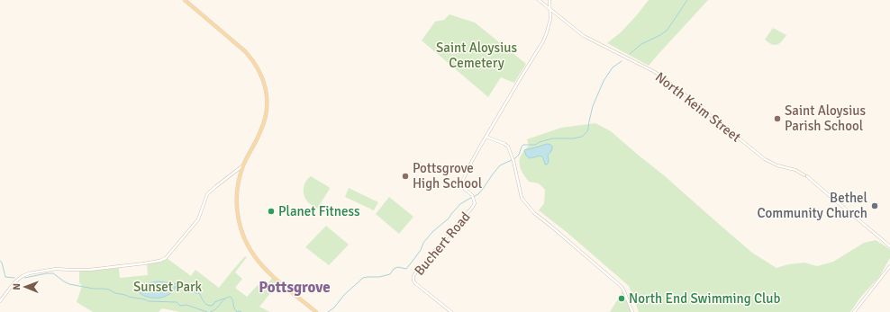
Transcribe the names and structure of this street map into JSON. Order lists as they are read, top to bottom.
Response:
{
  "streets": {
    "street": ["North Keim Street", "Buchert Road"]
  },
  "crossings": [
    ["North Keim Street", "Buchert Road"]
  ],
  "districts": ["Pottsgrove"],
  "parks": ["Saint Aloysius Cemetery", "Sunset Park"],
  "places": [
    "Saint Aloysius Parish School",
    "Pottsgrove High School",
    "Bethel Community Church",
    "Planet Fitness",
    "North End Swimming Club"
  ],
  "north": "left"
}
